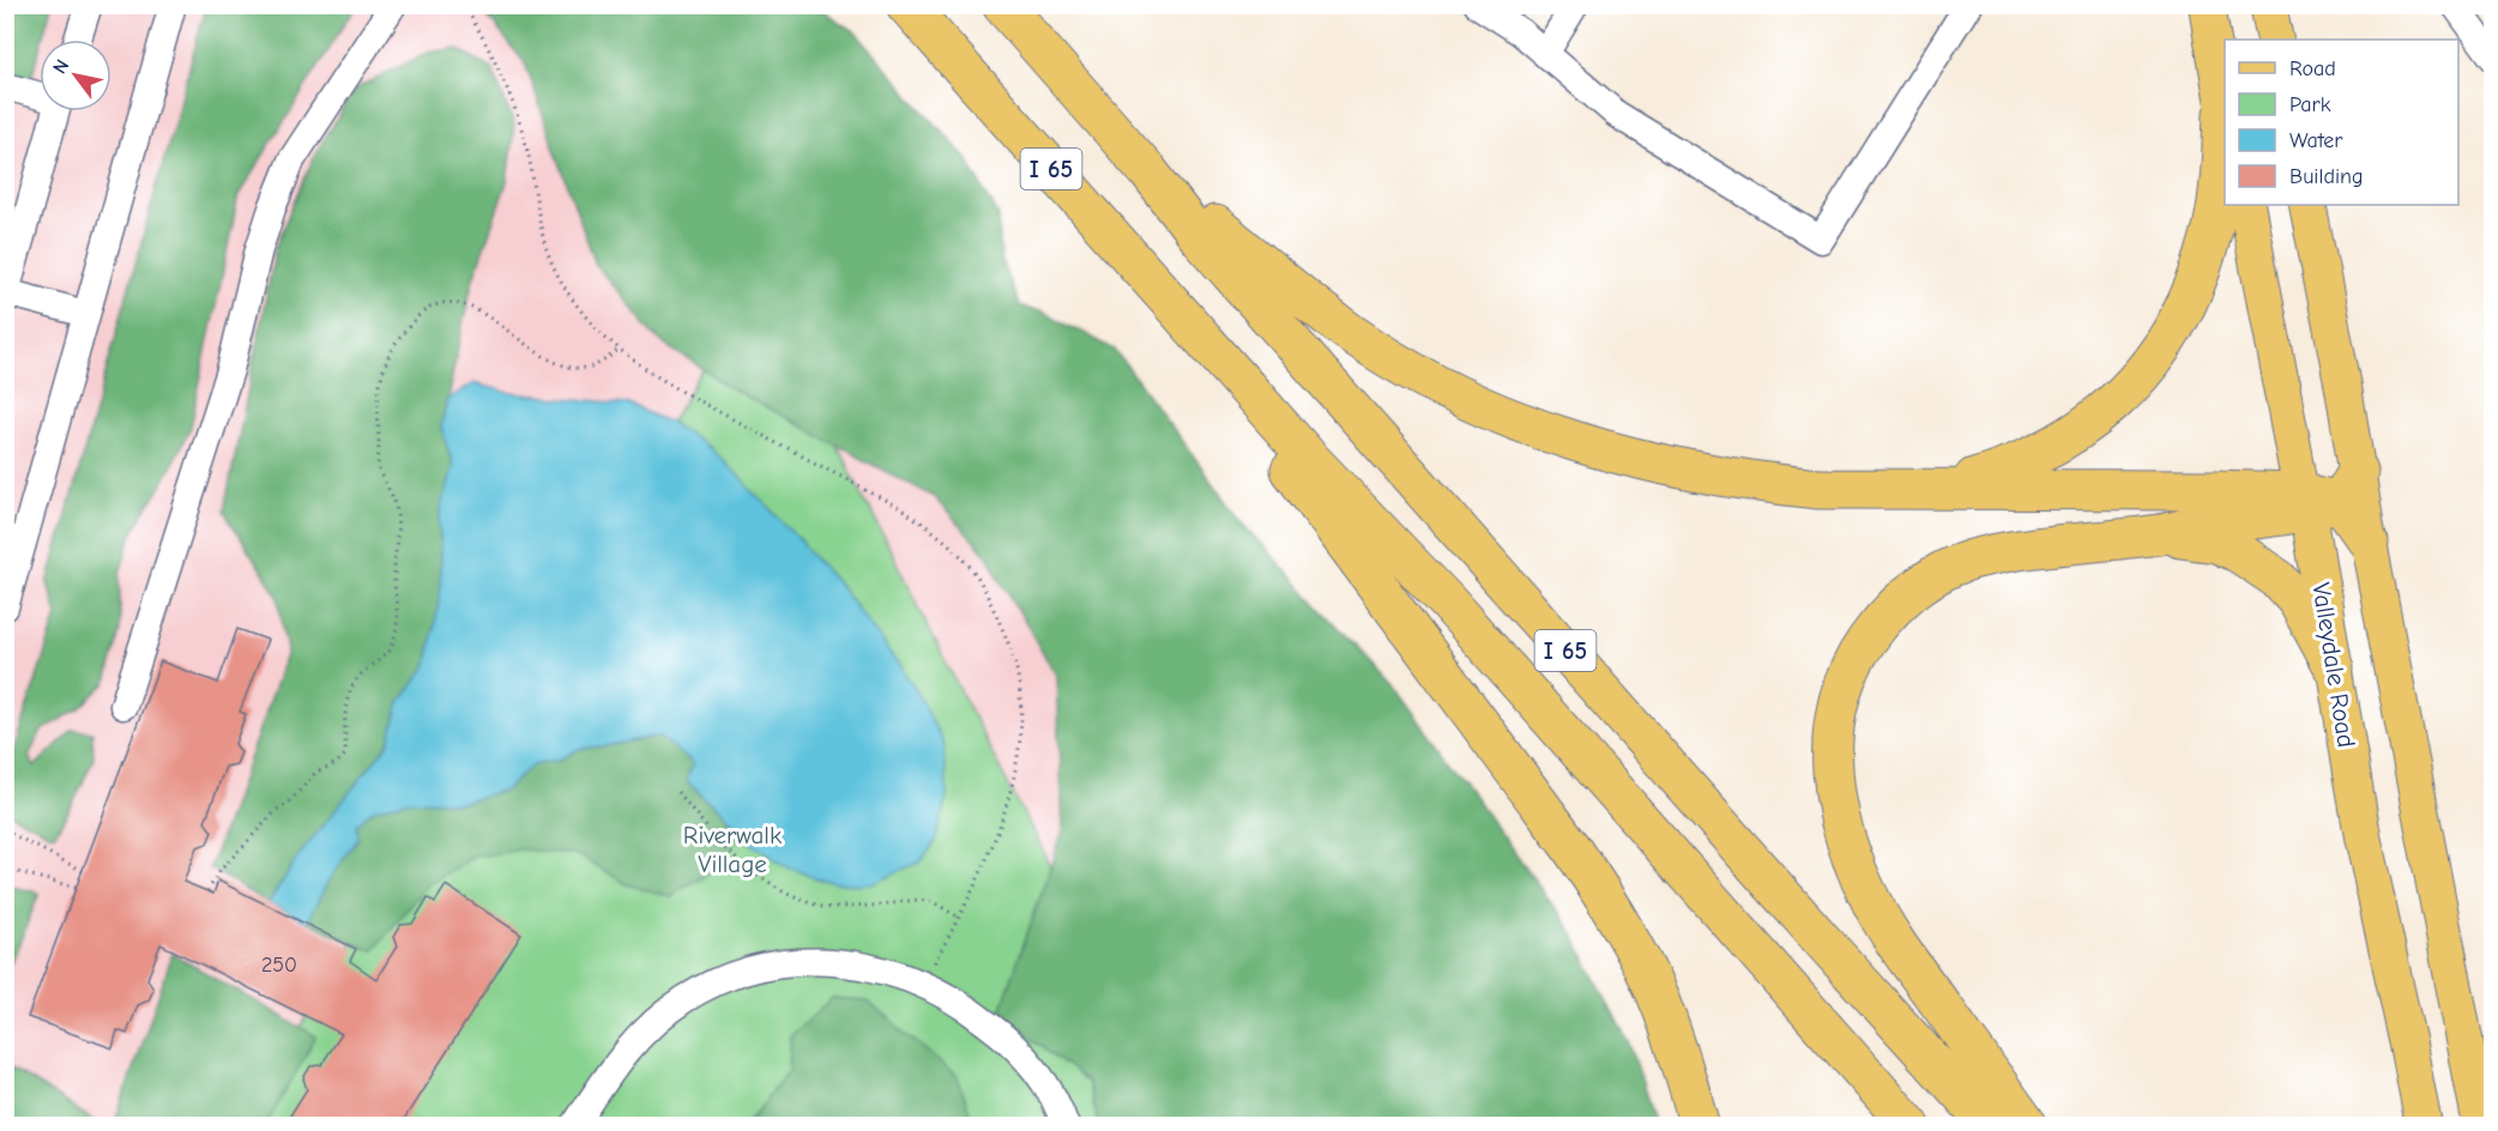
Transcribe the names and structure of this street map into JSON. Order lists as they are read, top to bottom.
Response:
{
  "streets": {
    "highway": ["I 65"],
    "main road": ["Valleydale Road"]
  },
  "parks": ["Riverwalk Village"],
  "house_numbers": ["250"],
  "legend": [
    "Road",
    "Park",
    "Water",
    "Building"
  ],
  "north": "top left"
}
